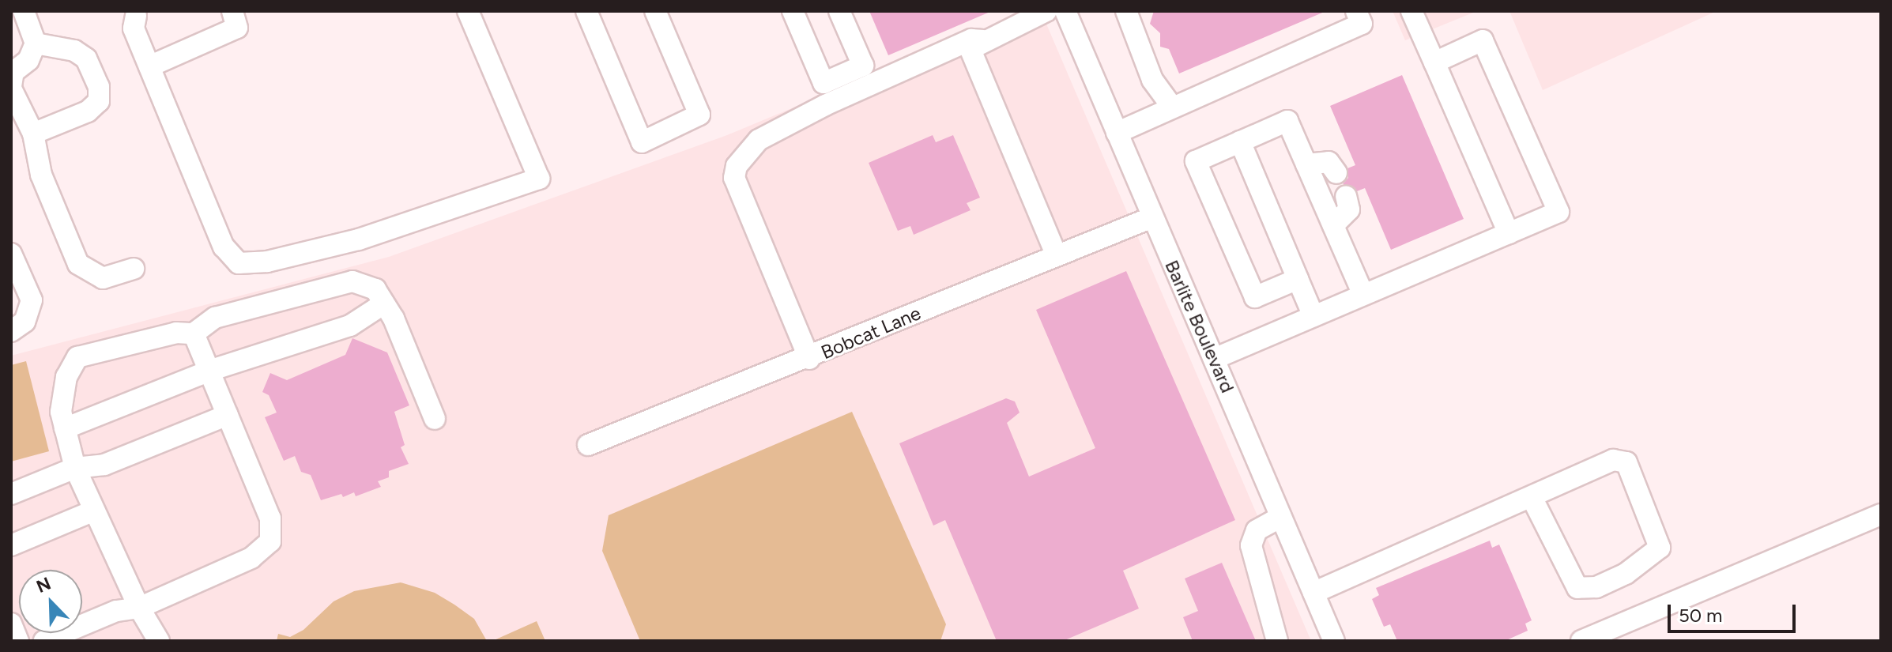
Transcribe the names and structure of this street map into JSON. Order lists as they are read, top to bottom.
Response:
{
  "streets": {
    "street": ["Barlite Boulevard", "Bobcat Lane"]
  },
  "crossings": [
    ["Barlite Boulevard", "Bobcat Lane"]
  ],
  "scale_bar": "50 m",
  "north": "top left"
}
